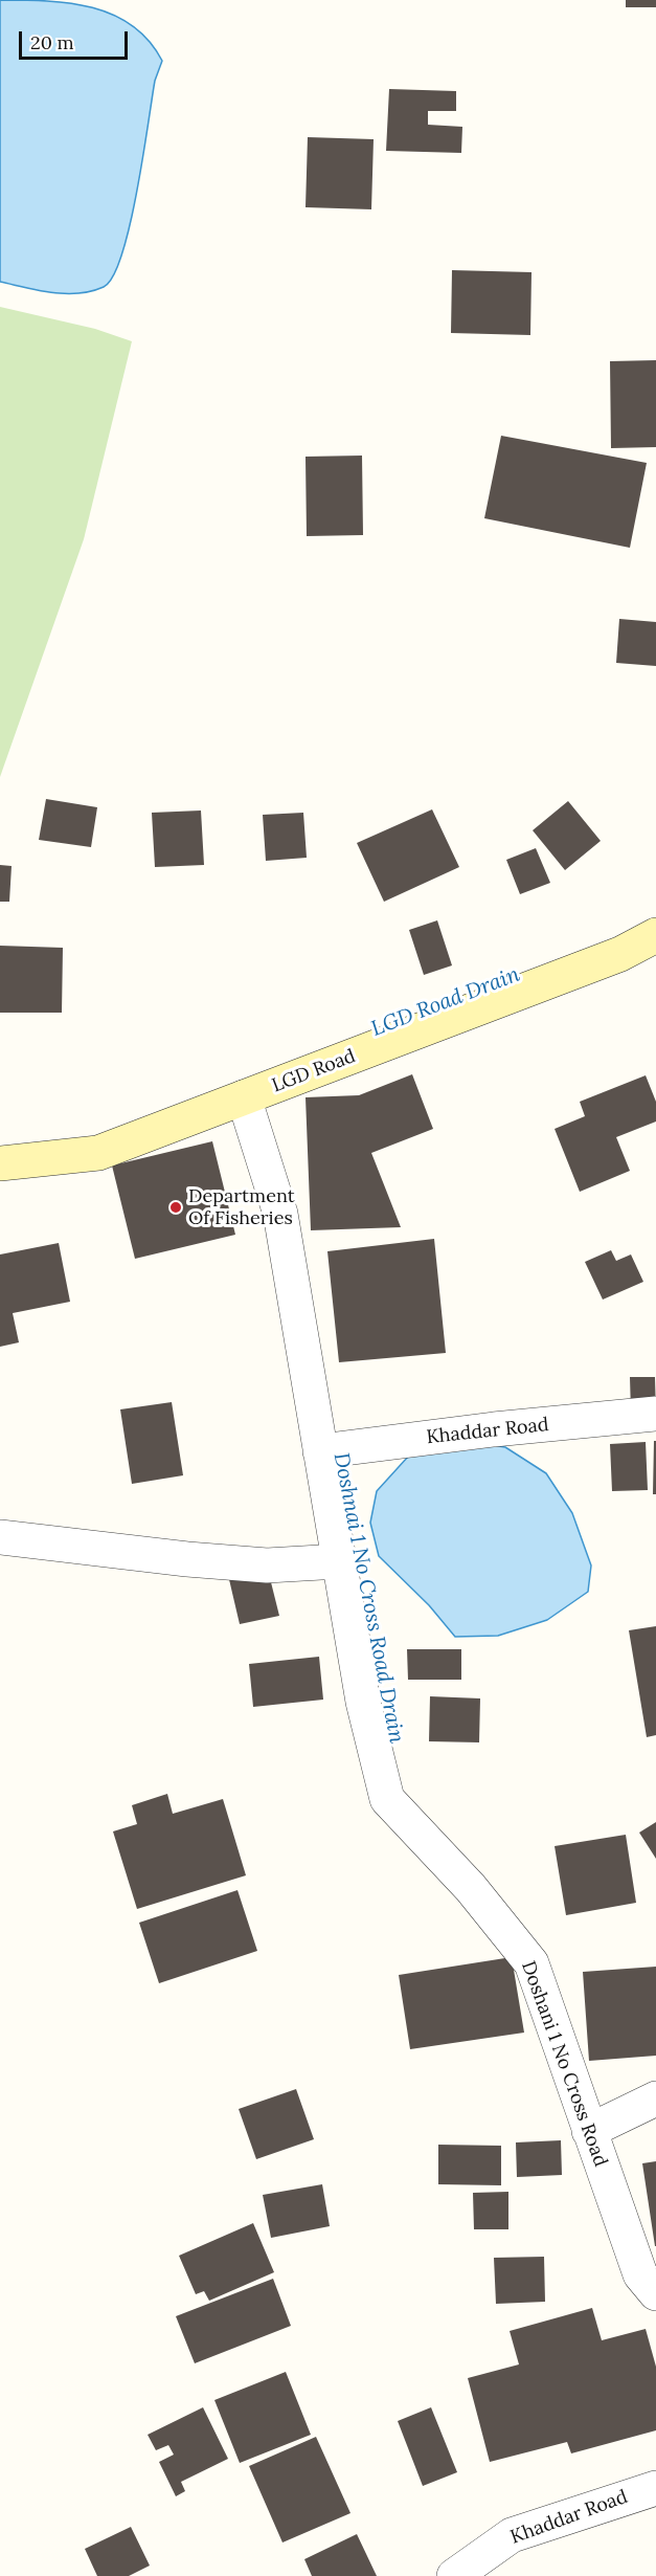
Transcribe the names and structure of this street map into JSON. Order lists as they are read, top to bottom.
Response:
{
  "streets": {
    "main road": ["LGD Road"],
    "street": ["Khaddar Road", "Doshani 1 No Cross Road"]
  },
  "crossings": [
    ["LGD Road", "Doshani 1 No Cross Road"],
    ["Khaddar Road", "Doshani 1 No Cross Road"]
  ],
  "water": ["LGD Road Drain", "Doshnai 1 No Cross Road Drain"],
  "places": ["Department Of Fisheries"],
  "scale_bar": "20 m"
}
